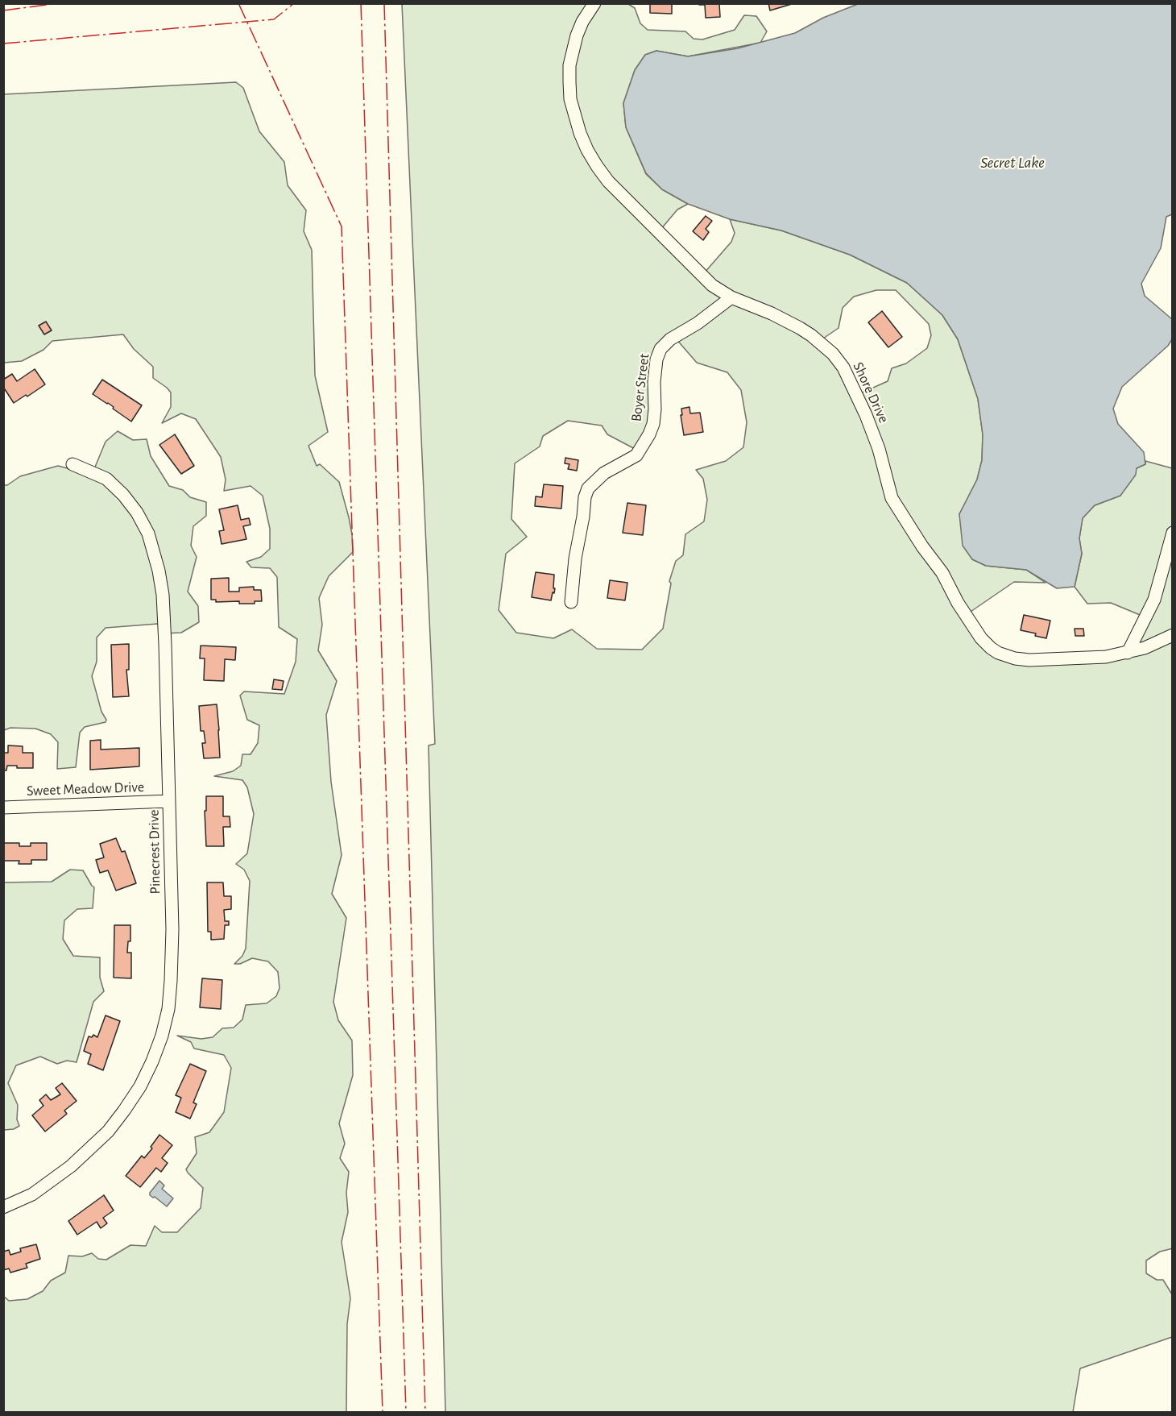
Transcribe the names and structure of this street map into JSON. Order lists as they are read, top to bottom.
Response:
{
  "streets": {
    "street": [
      "Boyer Street",
      "Shore Drive",
      "Sweet Meadow Drive",
      "Pinecrest Drive"
    ]
  },
  "crossings": [
    ["Boyer Street", "Shore Drive"],
    ["Sweet Meadow Drive", "Pinecrest Drive"]
  ],
  "water": ["Secret Lake"]
}
